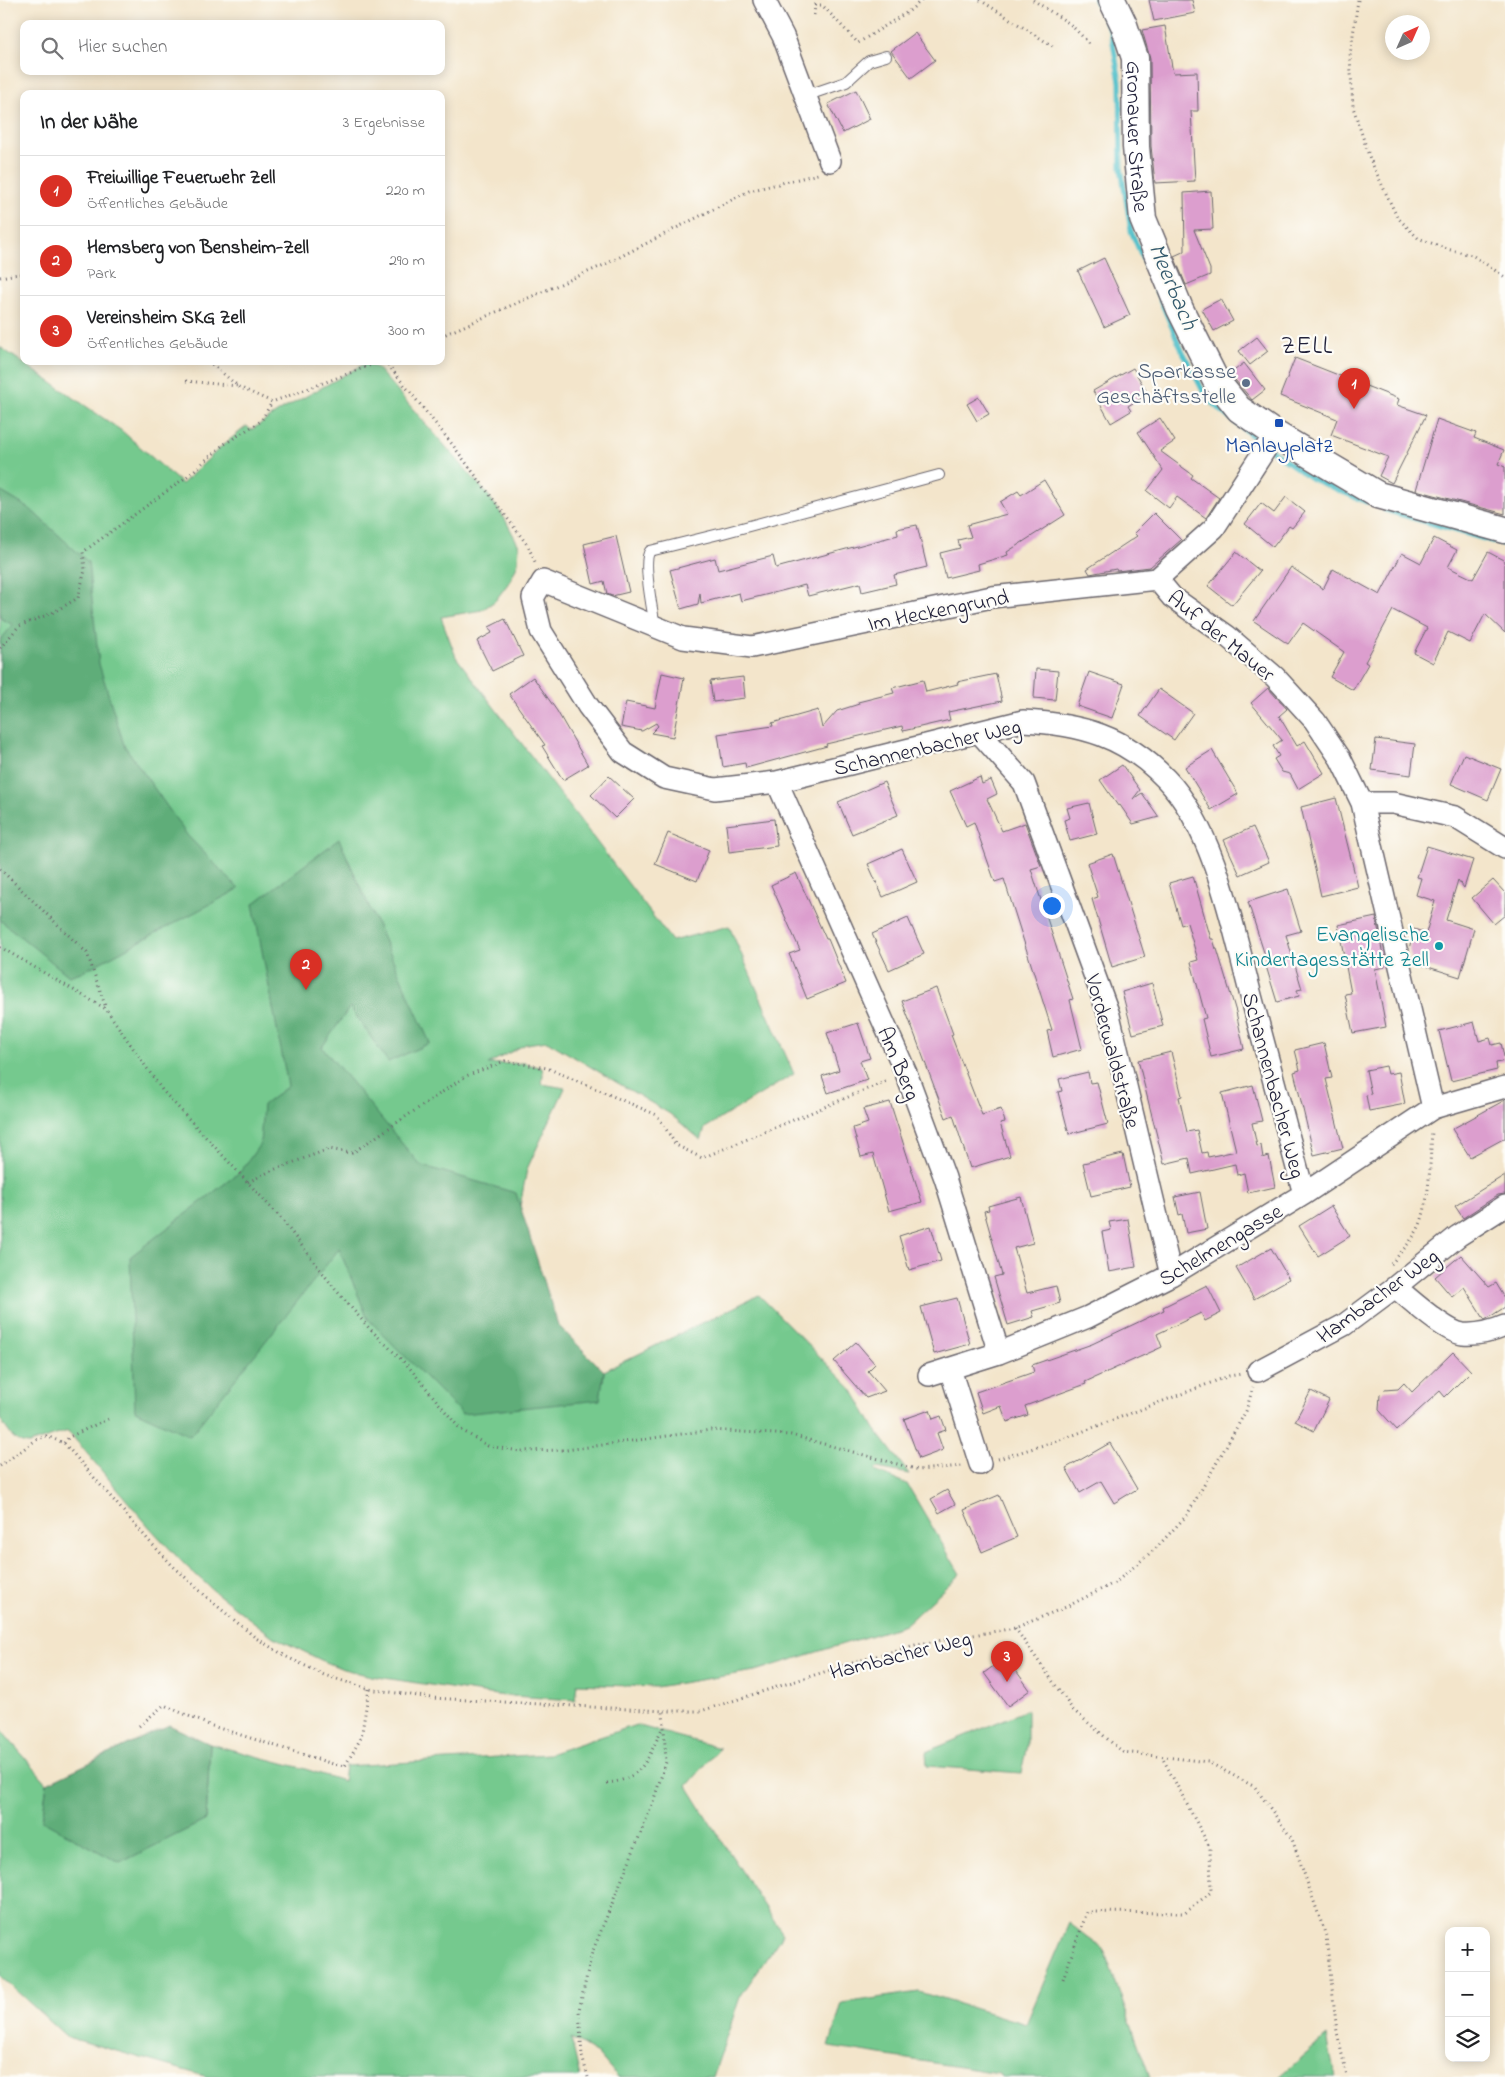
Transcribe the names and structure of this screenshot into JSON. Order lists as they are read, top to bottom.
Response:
{
  "streets": {
    "street": [
      "Gronauer Straße",
      "Im Heckengrund",
      "Auf der Mauer",
      "Schannenbacher Weg",
      "Vorderwaldstraße",
      "Am Berg",
      "Schelmengasse",
      "Hambacher Weg"
    ]
  },
  "crossings": [
    ["Im Heckengrund", "Auf der Mauer"],
    ["Im Heckengrund", "Schannenbacher Weg"],
    ["Auf der Mauer", "Schelmengasse"],
    ["Schannenbacher Weg", "Vorderwaldstraße"],
    ["Schannenbacher Weg", "Am Berg"],
    ["Schannenbacher Weg", "Schelmengasse"],
    ["Vorderwaldstraße", "Schelmengasse"],
    ["Am Berg", "Schelmengasse"]
  ],
  "districts": ["ZELL"],
  "water": ["Meerbach"],
  "places": {
    "other": ["Sparkasse Geschäftsstelle", "Evangelische Kindertagesstätte Zell"],
    "transit": ["Manlayplatz"]
  },
  "north": "top right",
  "page": {
    "search": "Hier suchen",
    "heading": ["In der Nähe", "3 Ergebnisse"],
    "list": [
      {
        "mark": "1",
        "name": "Freiwillige Feuerwehr Zell",
        "note": "Öffentliches Gebäude",
        "value": "220 m"
      },
      {
        "mark": "2",
        "name": "Hemsberg von Bensheim-Zell",
        "note": "Park",
        "value": "290 m"
      },
      {
        "mark": "3",
        "name": "Vereinsheim SKG Zell",
        "note": "Öffentliches Gebäude",
        "value": "300 m"
      }
    ],
    "pins": ["1", "2", "3"],
    "map_buttons": ["+", "−"]
  }
}
